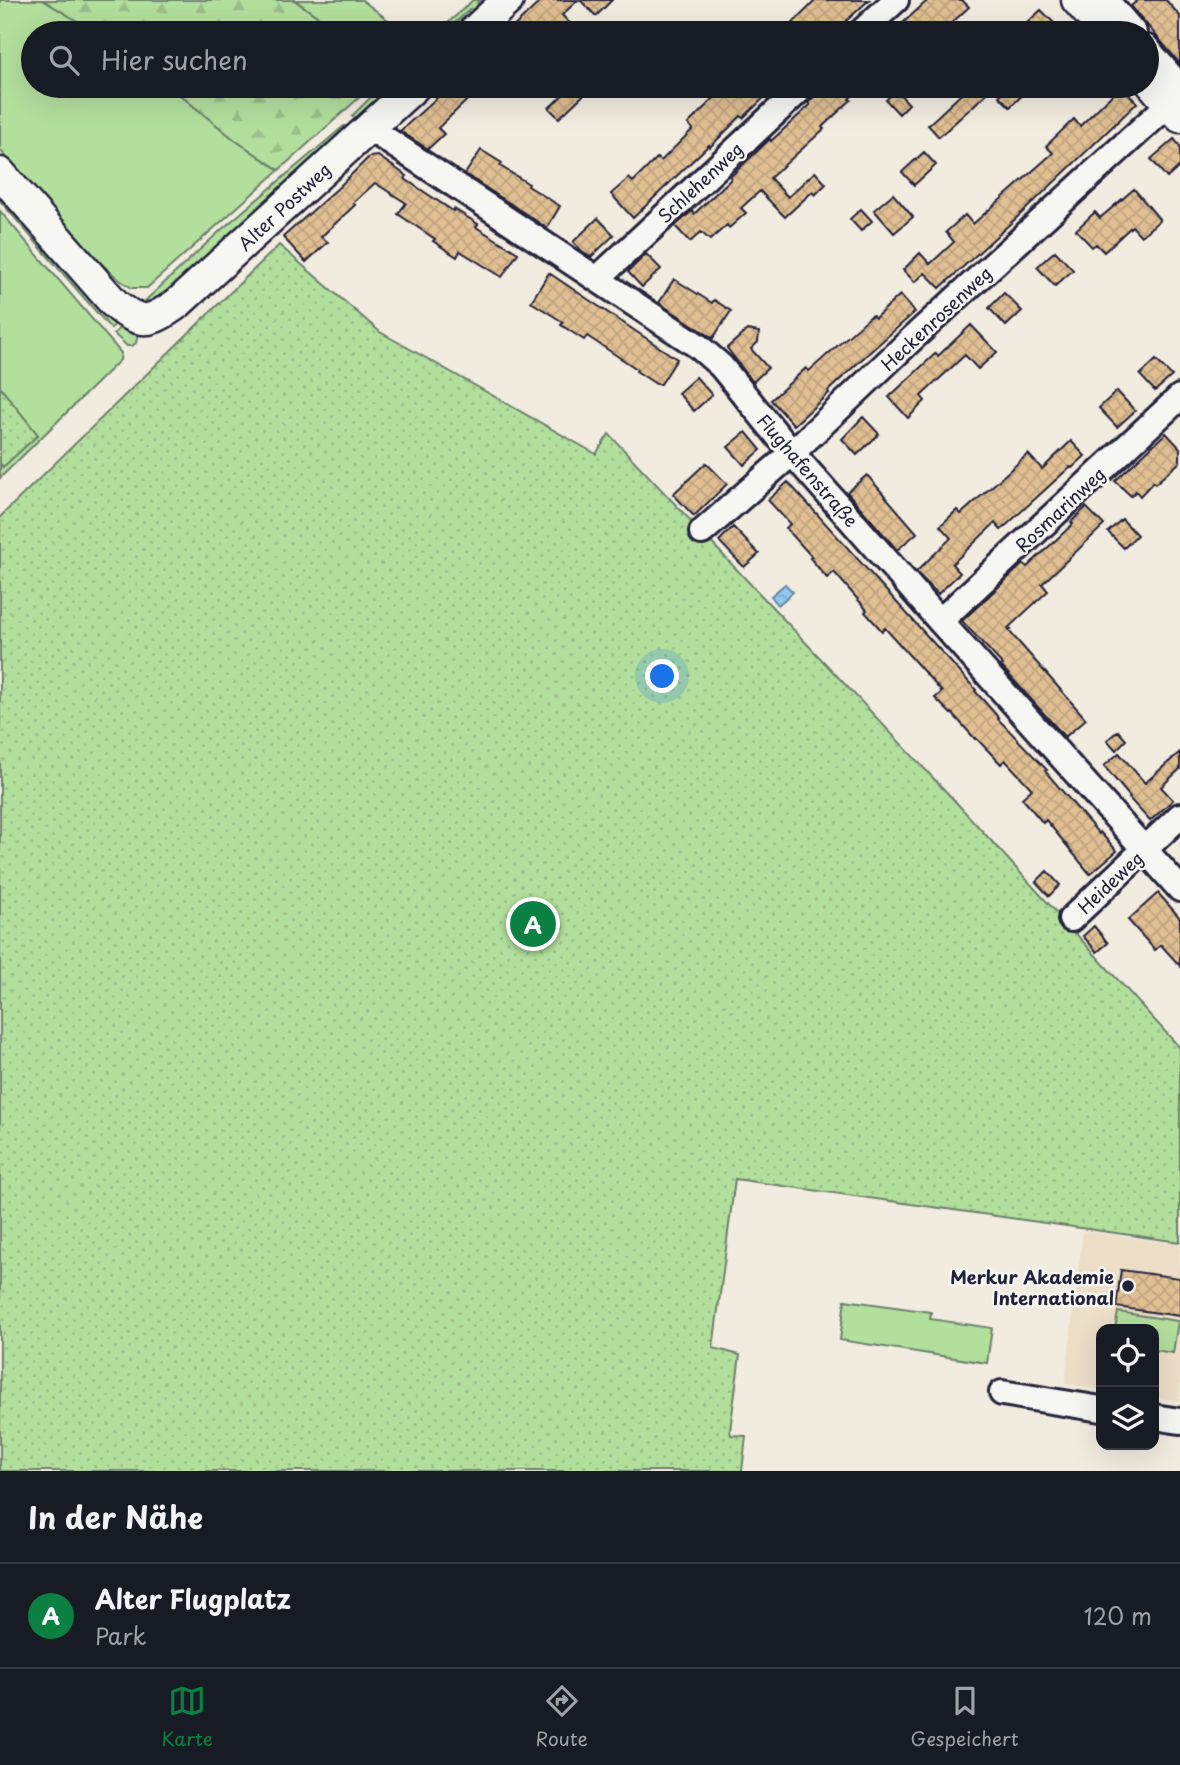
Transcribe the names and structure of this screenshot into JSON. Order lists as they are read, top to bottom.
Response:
{
  "streets": {
    "main road": ["Alter Postweg"],
    "street": [
      "Schlehenweg",
      "Heckenrosenweg",
      "Flughafenstraße",
      "Rosmarinweg",
      "Heideweg"
    ]
  },
  "crossings": [
    ["Schlehenweg", "Flughafenstraße"],
    ["Alter Postweg", "Flughafenstraße"],
    ["Heckenrosenweg", "Flughafenstraße"],
    ["Flughafenstraße", "Rosmarinweg"],
    ["Flughafenstraße", "Heideweg"]
  ],
  "places": ["Merkur Akademie International"],
  "page": {
    "search": "Hier suchen",
    "pins": "A",
    "heading": "In der Nähe",
    "list": [
      {
        "mark": "A",
        "name": "Alter Flugplatz",
        "note": "Park",
        "value": "120 m"
      }
    ],
    "nav": ["Karte", "Route", "Gespeichert"]
  }
}
